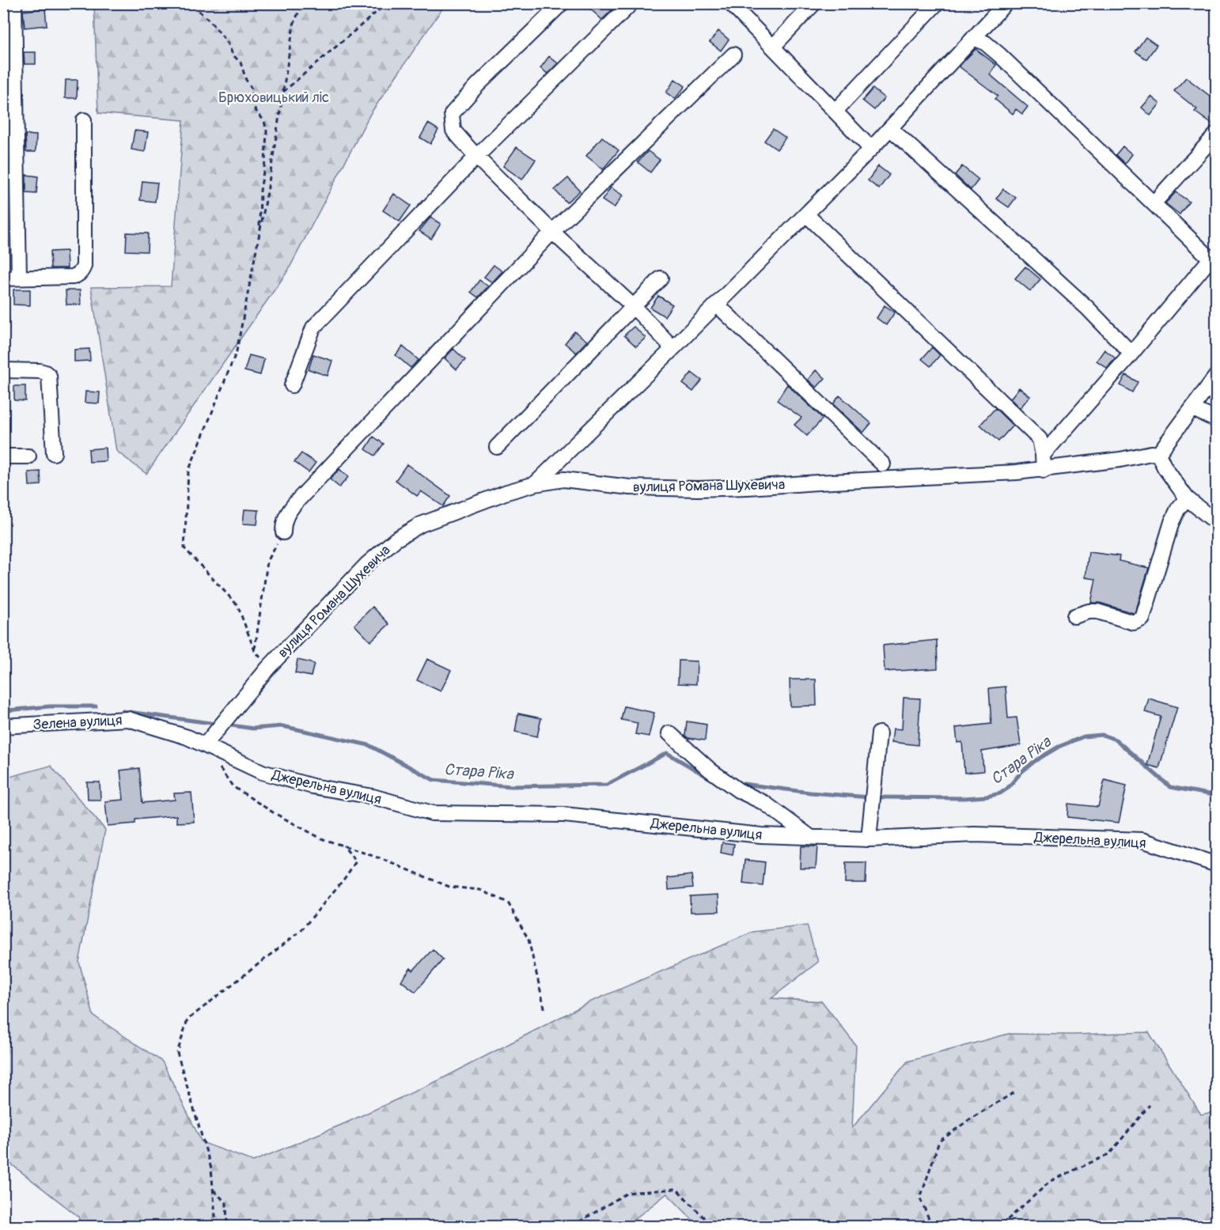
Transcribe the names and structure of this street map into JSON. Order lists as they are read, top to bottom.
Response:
{
  "streets": {
    "street": ["вулиця Романа Шухевича", "Зелена вулиця", "Джерельна вулиця"]
  },
  "crossings": [
    ["вулиця Романа Шухевича", "Зелена вулиця"],
    ["вулиця Романа Шухевича", "Джерельна вулиця"],
    ["Зелена вулиця", "Джерельна вулиця"]
  ],
  "water": ["Стара Ріка"],
  "parks": ["Брюховицький ліс"]
}
